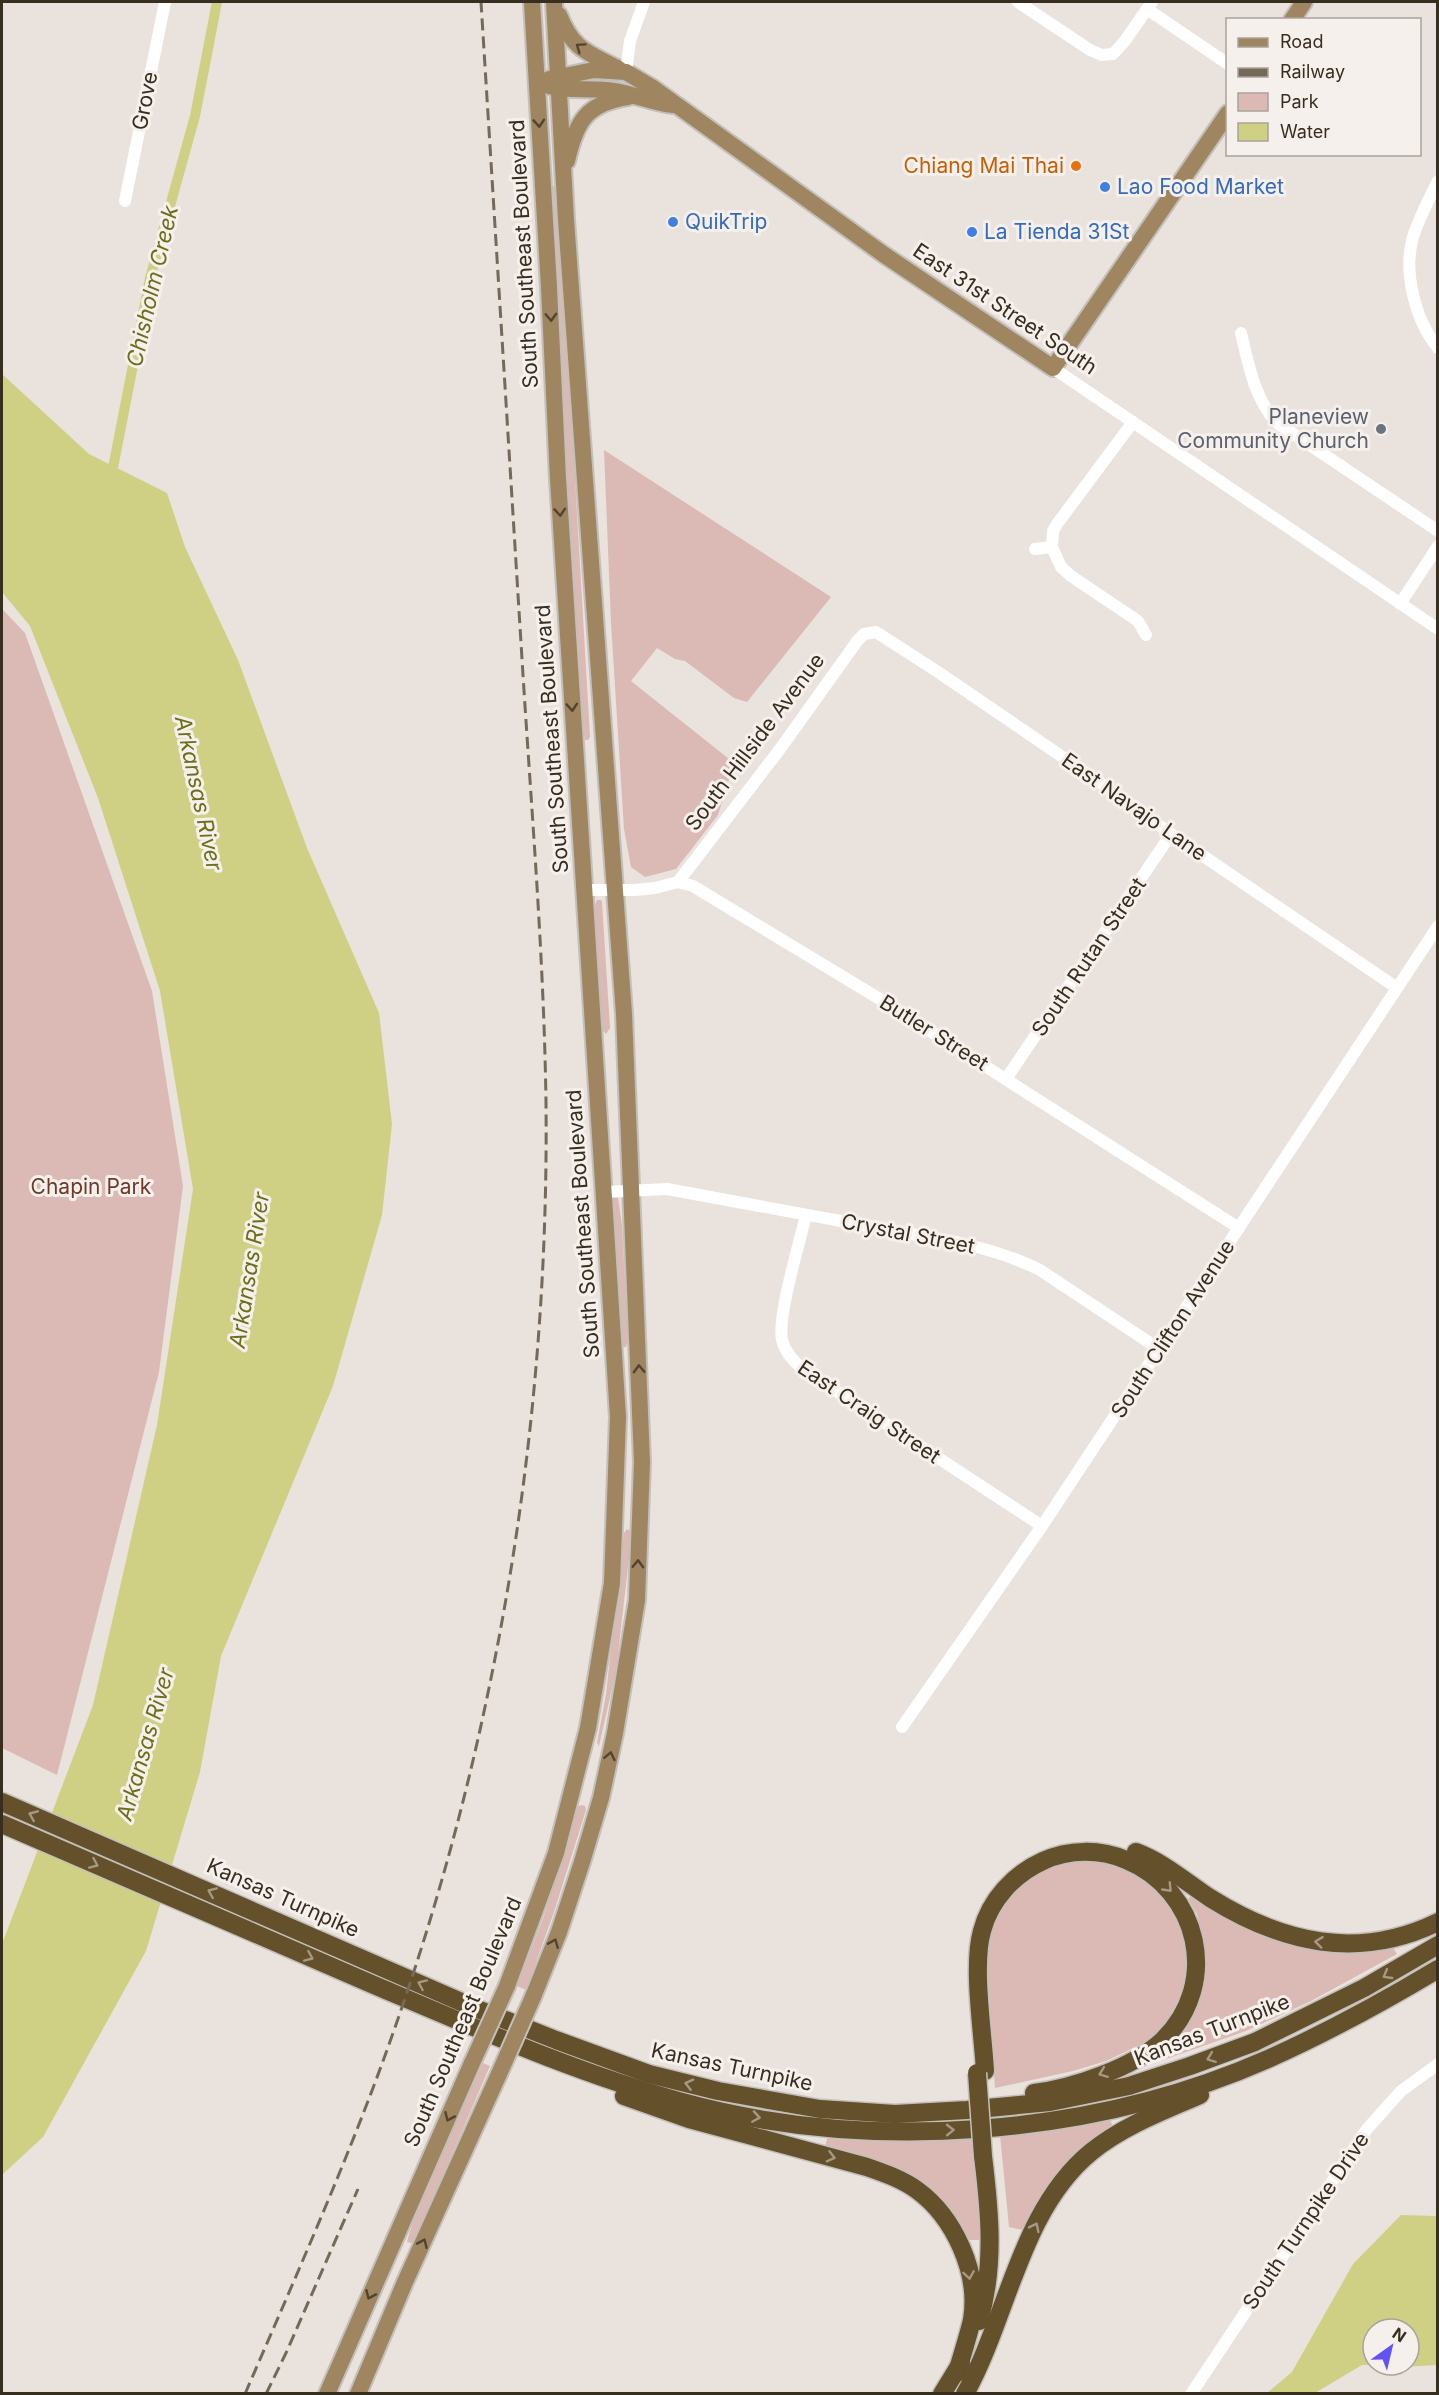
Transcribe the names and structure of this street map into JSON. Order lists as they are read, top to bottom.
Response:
{
  "streets": {
    "highway": ["Kansas Turnpike"],
    "main road": ["South Southeast Boulevard", "East 31st Street South"],
    "street": [
      "Grove",
      "South Hillside Avenue",
      "East Navajo Lane",
      "South Rutan Street",
      "Butler Street",
      "Crystal Street",
      "South Clifton Avenue",
      "East Craig Street",
      "South Turnpike Drive"
    ]
  },
  "crossings": [
    ["South Southeast Boulevard", "East 31st Street South"],
    ["South Southeast Boulevard", "Crystal Street"],
    ["South Hillside Avenue", "East Navajo Lane"],
    ["South Hillside Avenue", "Butler Street"],
    ["East Navajo Lane", "South Rutan Street"],
    ["East Navajo Lane", "South Clifton Avenue"],
    ["South Rutan Street", "Butler Street"],
    ["Butler Street", "South Clifton Avenue"],
    ["Crystal Street", "South Clifton Avenue"],
    ["Crystal Street", "East Craig Street"],
    ["South Clifton Avenue", "East Craig Street"]
  ],
  "water": ["Chisholm Creek", "Arkansas River"],
  "parks": ["Chapin Park"],
  "places": [
    "Chiang Mai Thai",
    "Lao Food Market",
    "QuikTrip",
    "La Tienda 31St",
    "Planeview Community Church"
  ],
  "legend": [
    "Road",
    "Railway",
    "Park",
    "Water"
  ],
  "north": "top right"
}
